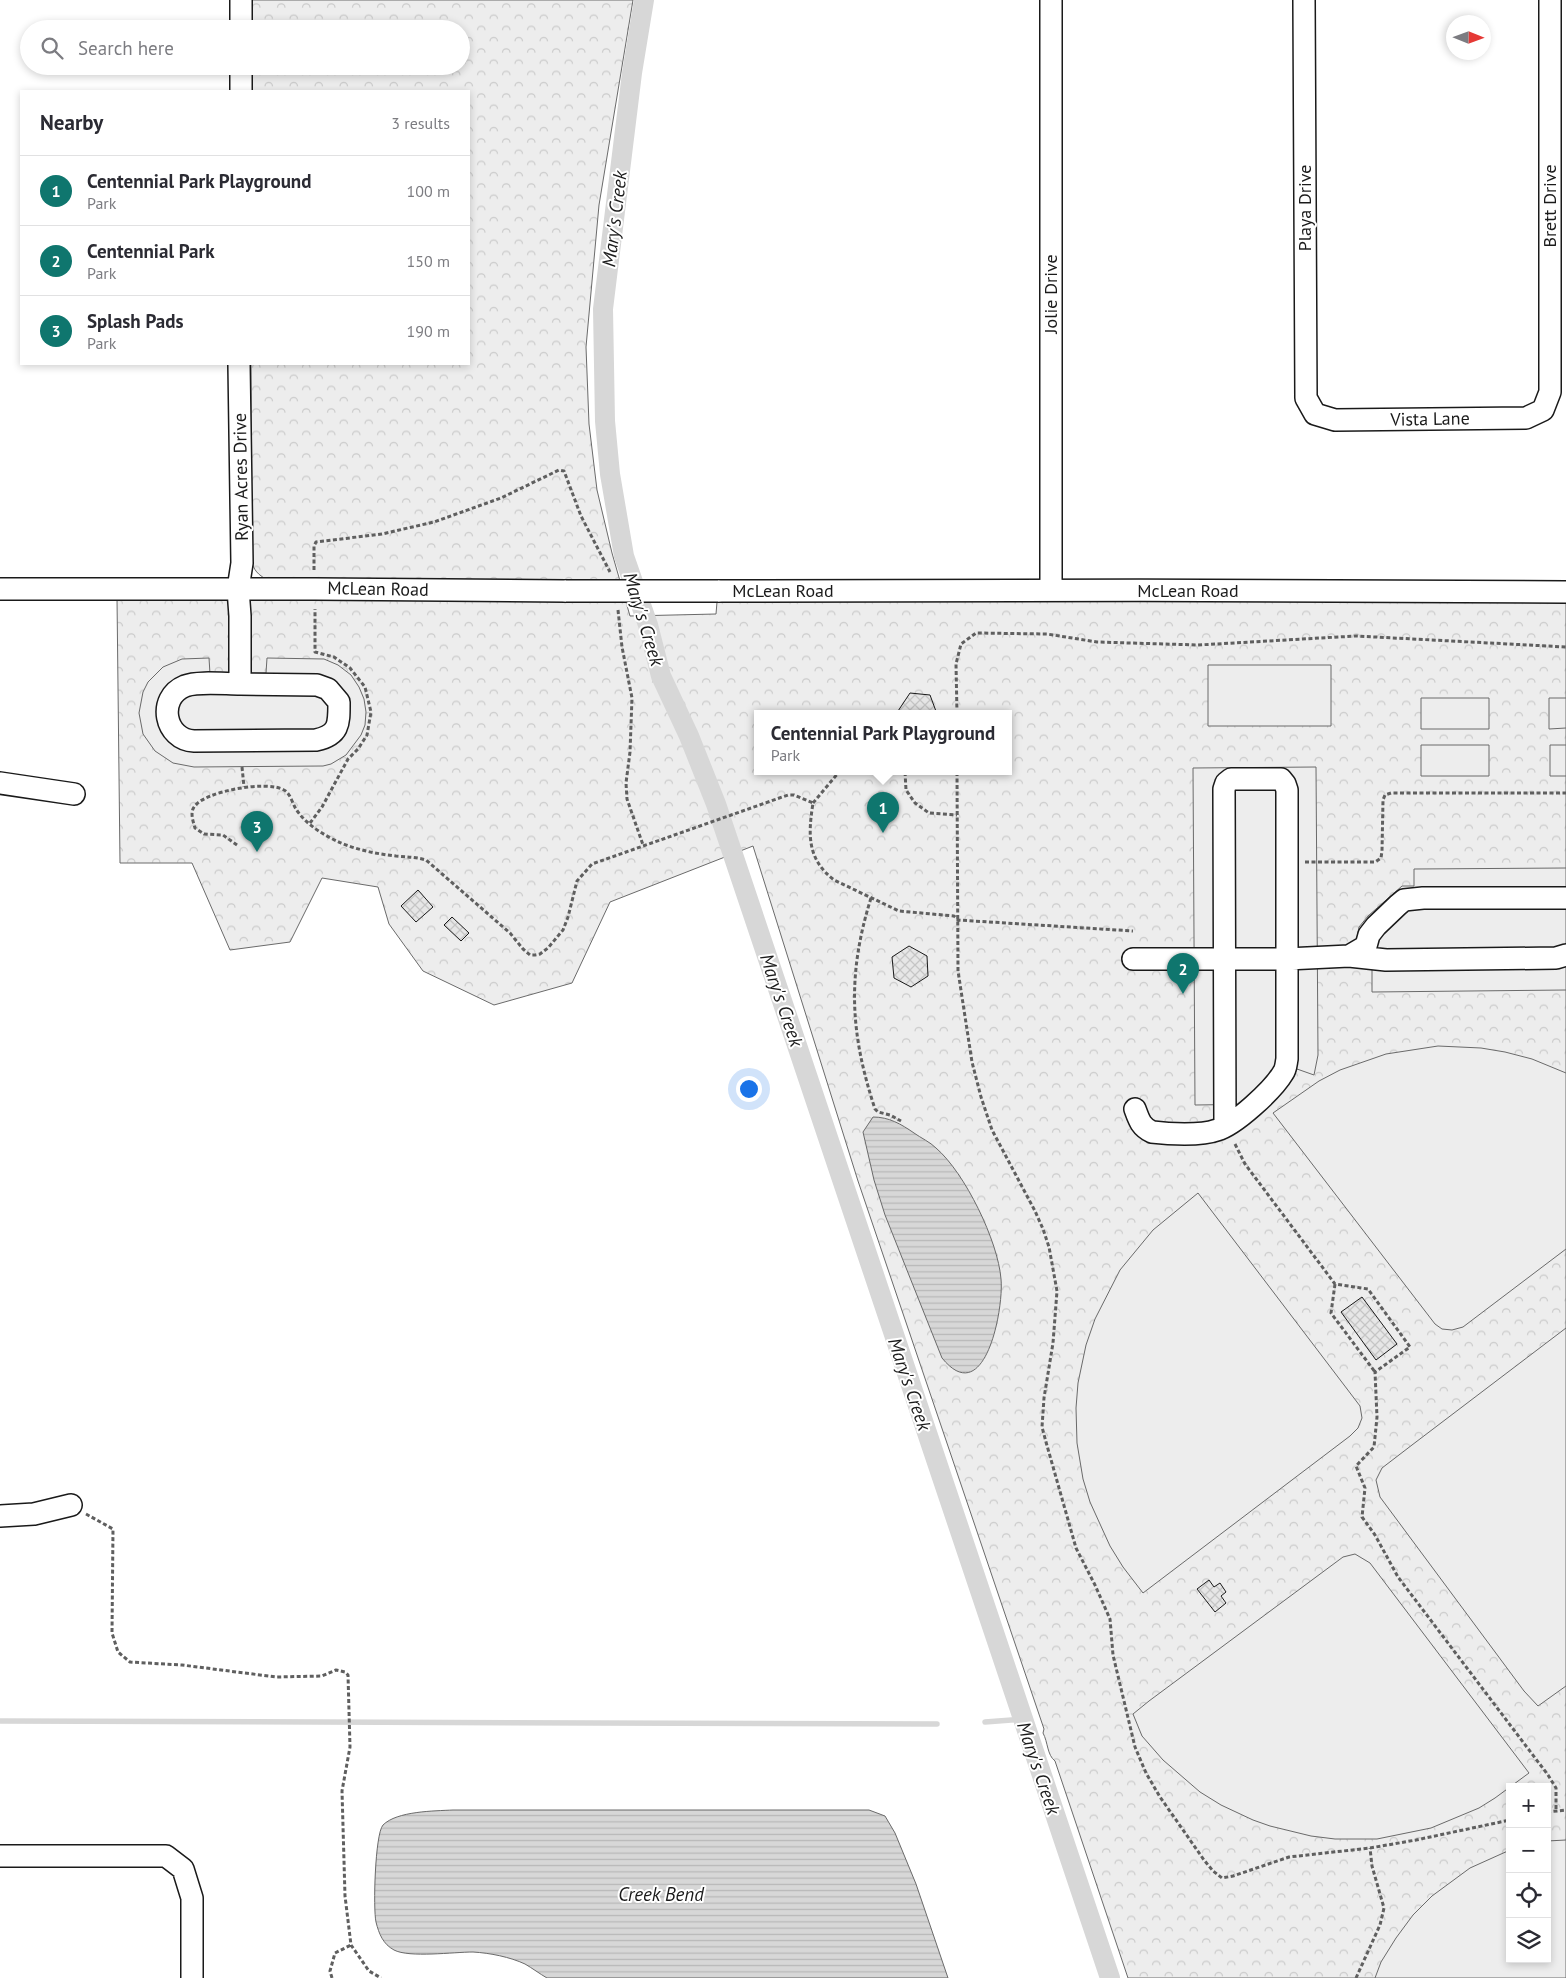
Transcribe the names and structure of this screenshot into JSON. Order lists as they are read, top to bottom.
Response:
{
  "streets": {
    "street": [
      "Brett Drive",
      "Playa Drive",
      "Jolie Drive",
      "Vista Lane",
      "Ryan Acres Drive",
      "McLean Road"
    ]
  },
  "crossings": [
    ["Brett Drive", "Vista Lane"],
    ["Playa Drive", "Vista Lane"],
    ["Jolie Drive", "McLean Road"],
    ["Ryan Acres Drive", "McLean Road"]
  ],
  "water": ["Mary's Creek", "Creek Bend"],
  "north": "right",
  "page": {
    "search": "Search here",
    "heading": ["Nearby", "3 results"],
    "list": [
      {
        "mark": "1",
        "name": "Centennial Park Playground",
        "note": "Park",
        "value": "100 m"
      },
      {
        "mark": "2",
        "name": "Centennial Park",
        "note": "Park",
        "value": "150 m"
      },
      {
        "mark": "3",
        "name": "Splash Pads",
        "note": "Park",
        "value": "190 m"
      }
    ],
    "popup": ["Centennial Park Playground", "Park"],
    "pins": ["1", "3", "2"],
    "map_buttons": ["+", "−"]
  }
}
